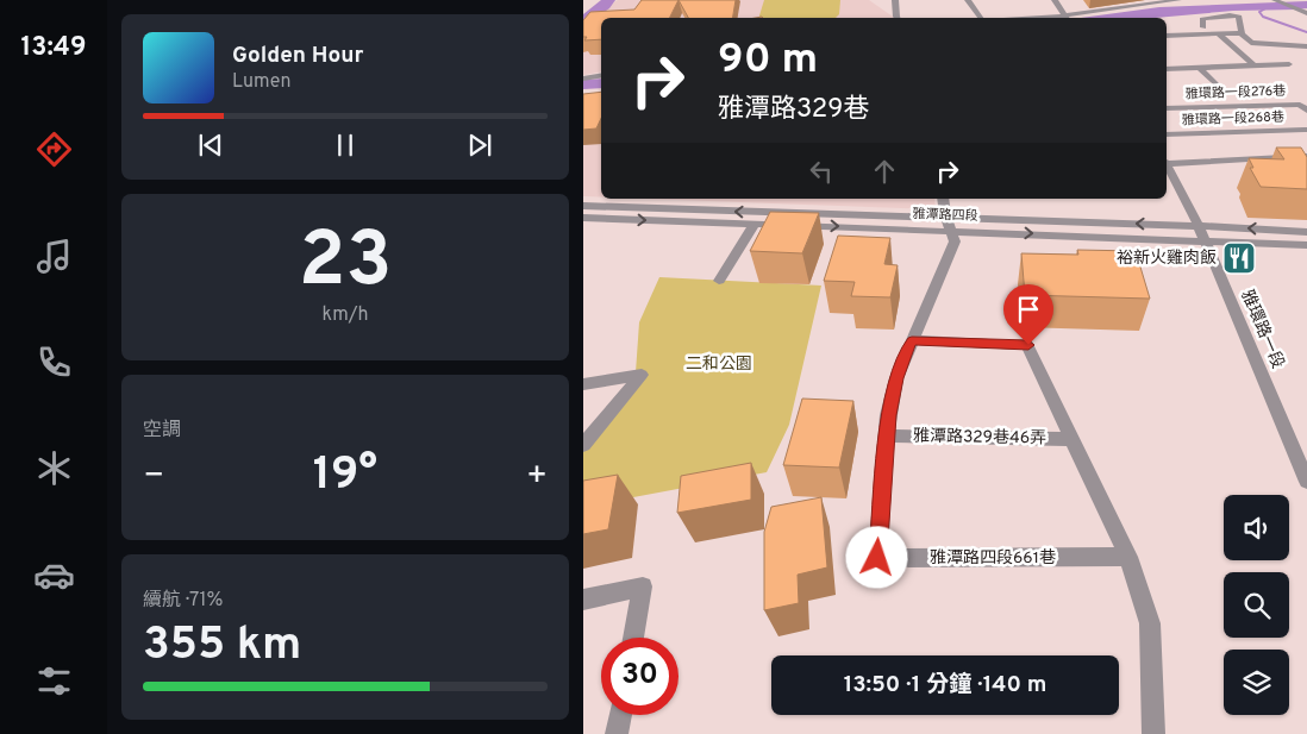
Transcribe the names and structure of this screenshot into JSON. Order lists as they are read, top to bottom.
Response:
{
  "streets": {
    "street": [
      "雅環路一段276巷",
      "雅環路一段268巷",
      "雅潭路四段",
      "雅環路一段",
      "雅潭路329巷46弄",
      "雅潭路四段661巷"
    ]
  },
  "crossings": [
    ["雅潭路四段", "雅環路一段"],
    ["雅潭路四段", "雅潭路四段661巷"],
    ["雅潭路329巷46弄", "雅潭路四段661巷"]
  ],
  "parks": ["二和公園"],
  "places": {
    "restaurant": ["裕新火雞肉飯"]
  },
  "page": {
    "tabs": "13:49",
    "turn": ["90 m", "雅潭路329巷"],
    "song": ["Golden Hour", "Lumen"],
    "tile": [
      ["23", "km/h"],
      "空調",
      ["續航 · 71%", "355 km"]
    ],
    "heat": ["−", "19°", "+"],
    "limit": "30",
    "trip": "13:50 · 1 分鐘 · 140 m"
  }
}
